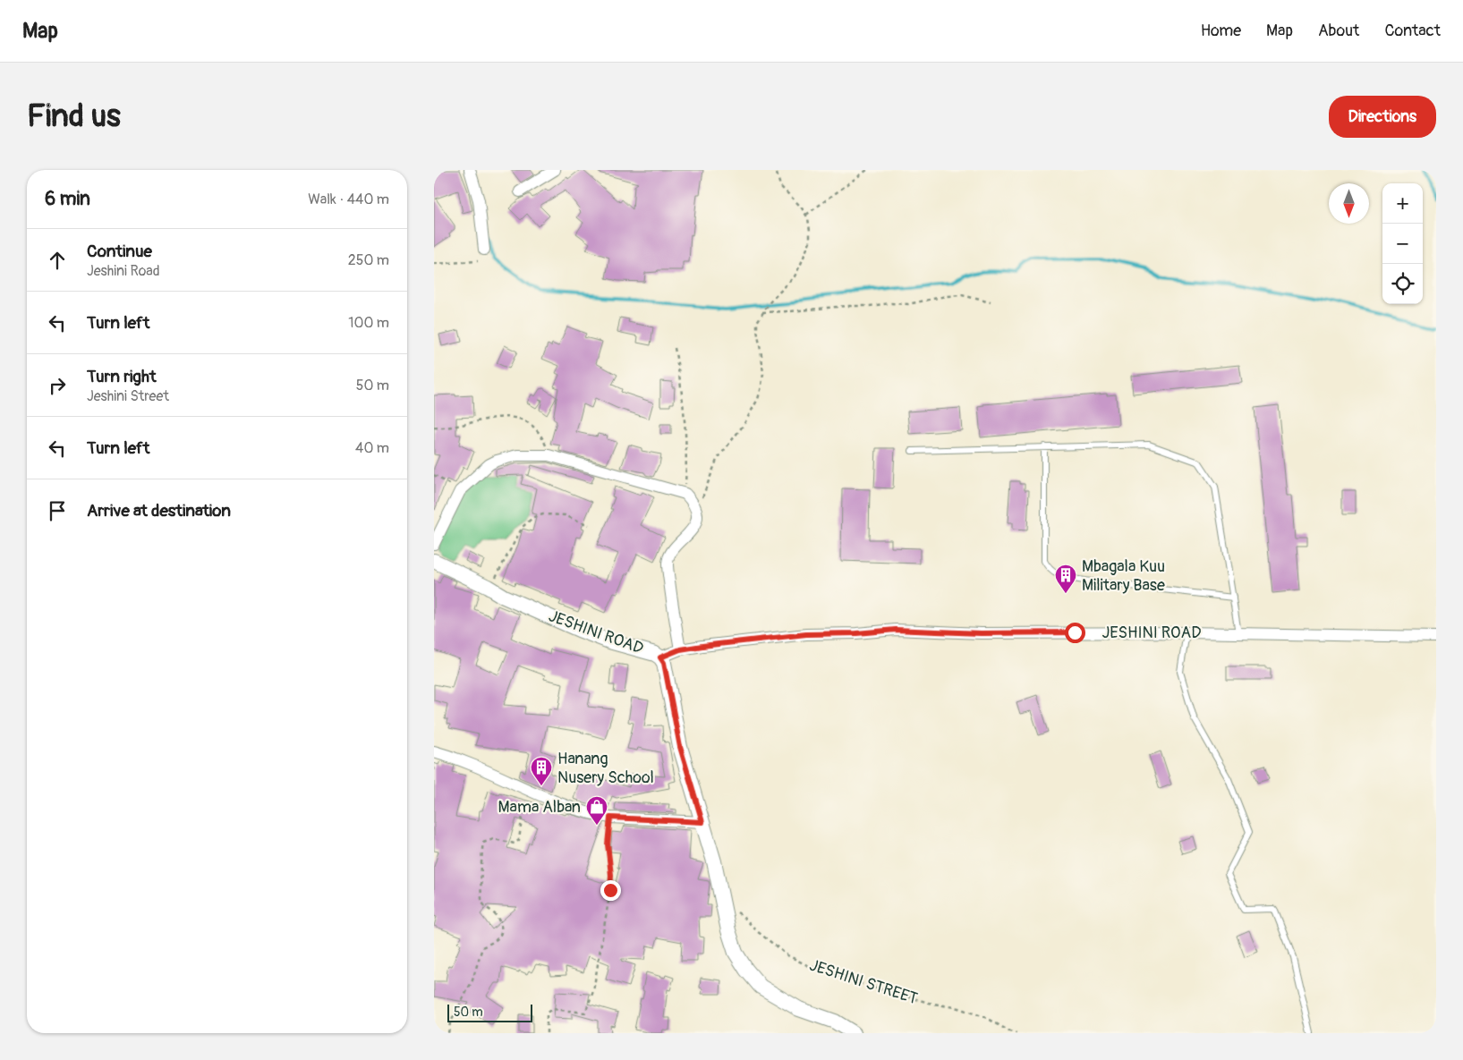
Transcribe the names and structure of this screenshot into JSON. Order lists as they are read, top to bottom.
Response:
{
  "streets": {
    "street": ["JESHINI ROAD"],
    "path": ["JESHINI STREET"]
  },
  "places": {
    "building": ["Mbagala Kuu Military Base", "Hanang Nusery School"],
    "shop": ["Mama Alban"]
  },
  "scale_bar": "50 m",
  "north": "bottom",
  "page": {
    "header": "Map",
    "nav": [
      "Home",
      "Map",
      "About",
      "Contact"
    ],
    "buttons": "Directions",
    "title": "Find us",
    "heading": ["6 min", "Walk · 440 m"],
    "map_buttons": ["+", "−"],
    "list": [
      ["Continue", "Jeshini Road", "250 m"],
      ["Turn left", "100 m"],
      ["Turn right", "Jeshini Street", "50 m"],
      ["Turn left", "40 m"],
      "Arrive at destination"
    ],
    "scale": "50 m"
  }
}
